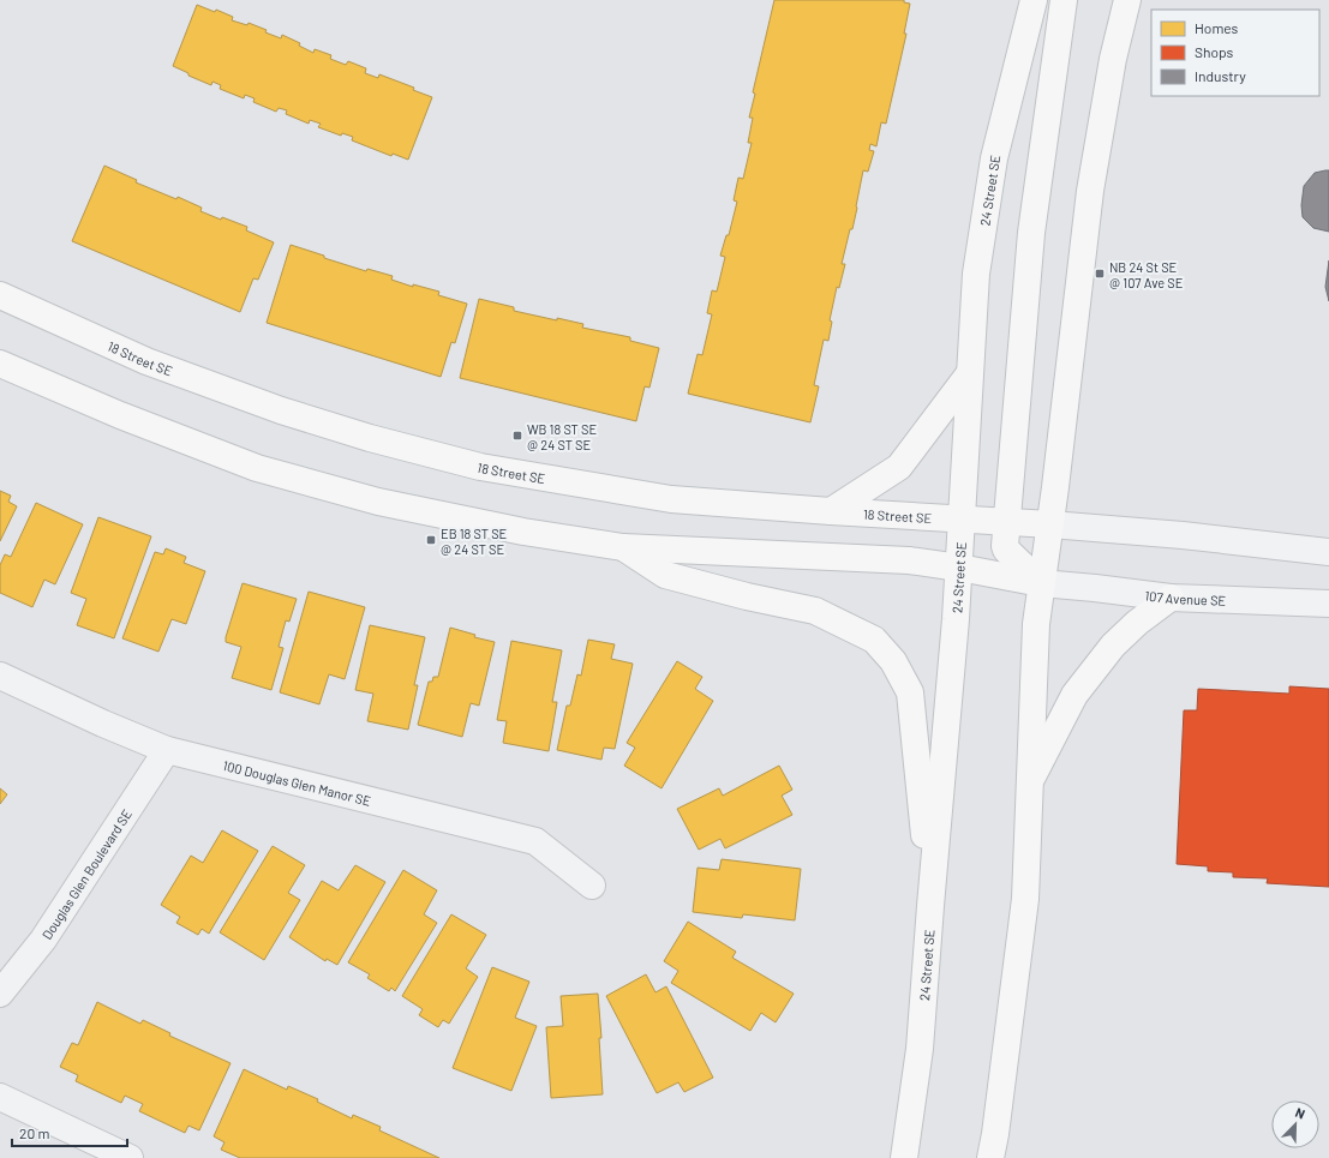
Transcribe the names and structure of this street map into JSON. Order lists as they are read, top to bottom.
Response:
{
  "streets": {
    "main road": ["24 Street SE", "18 Street SE"],
    "street": ["107 Avenue SE", "100 Douglas Glen Manor SE", "Douglas Glen Boulevard SE"]
  },
  "crossings": [
    ["24 Street SE", "18 Street SE"],
    ["100 Douglas Glen Manor SE", "Douglas Glen Boulevard SE"]
  ],
  "places": {
    "transit": ["NB 24 St SE @ 107 Ave SE", "WB 18 ST SE @ 24 ST SE", "EB 18 ST SE @ 24 ST SE"]
  },
  "legend": ["Homes", "Shops", "Industry"],
  "scale_bar": "20 m",
  "north": "top right"
}
